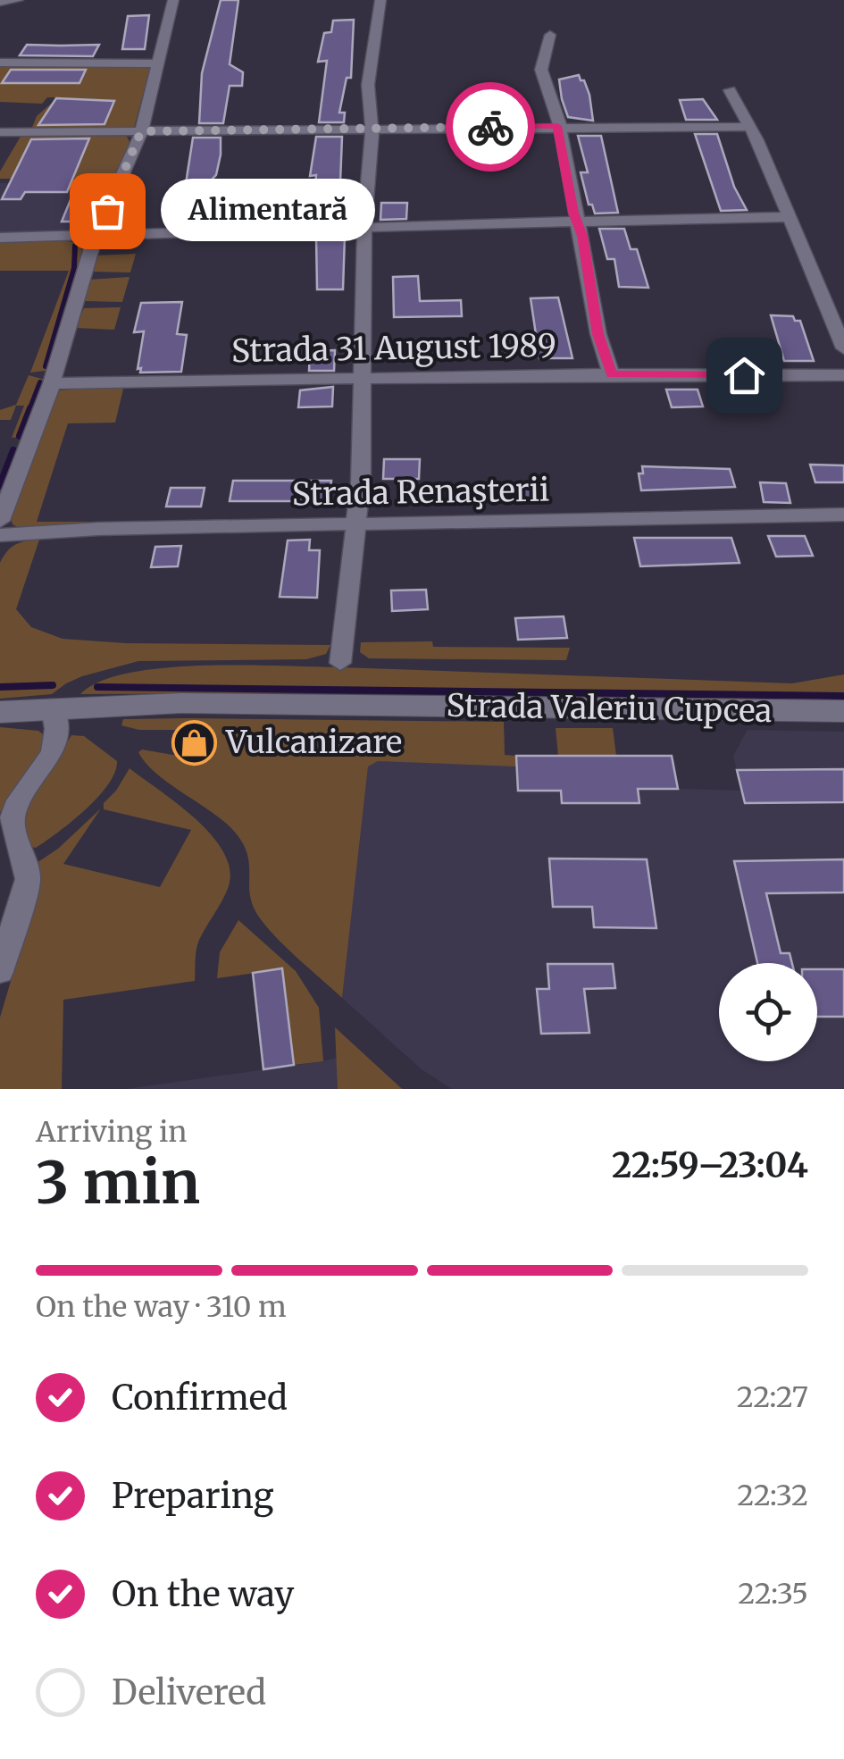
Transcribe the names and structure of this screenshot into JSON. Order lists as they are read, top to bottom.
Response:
{
  "streets": {
    "main road": ["Strada Valeriu Cupcea"],
    "street": ["Strada 31 August 1989", "Strada Renaşterii"]
  },
  "places": {
    "other": ["Alimentară"],
    "shop": ["Vulcanizare"]
  },
  "page": {
    "bubble": "Alimentară",
    "heading": ["3 min", "Arriving in", "22:59–23:04"],
    "bar": "On the way · 310 m",
    "list": [
      ["Confirmed", "22:27"],
      ["Preparing", "22:32"],
      ["On the way", "22:35"],
      "Delivered"
    ]
  }
}
